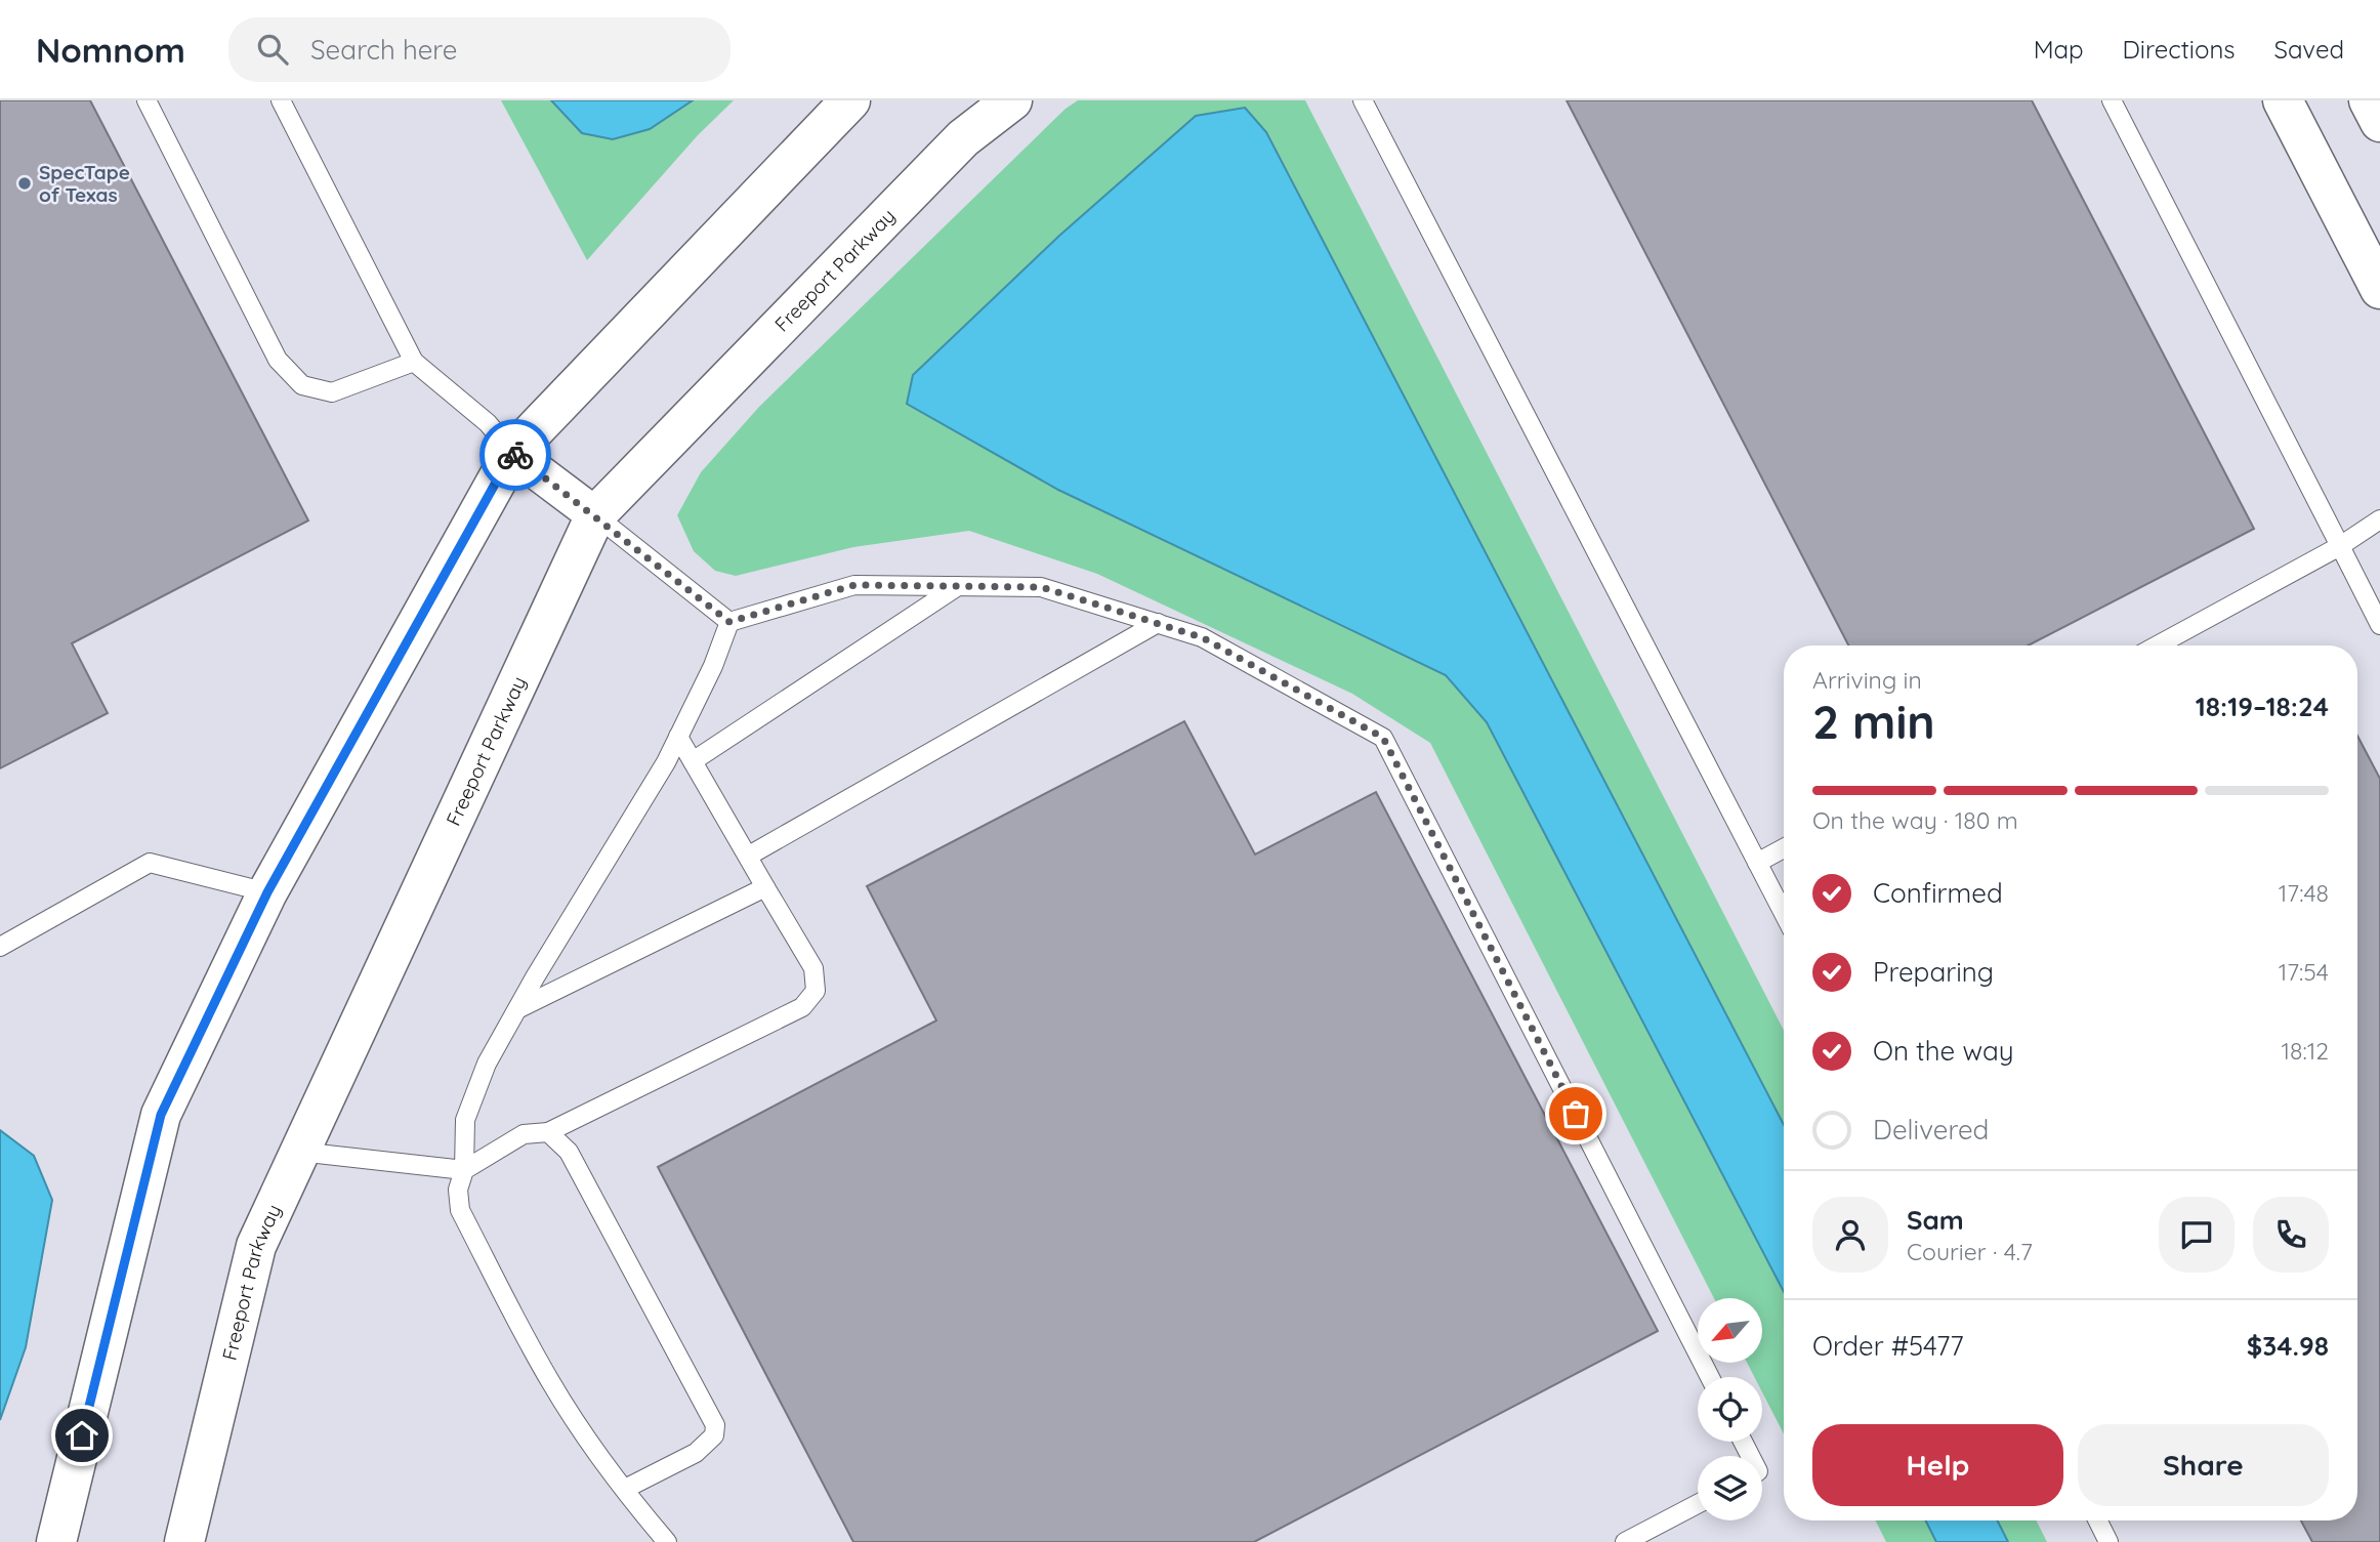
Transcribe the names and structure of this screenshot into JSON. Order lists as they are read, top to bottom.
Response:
{
  "streets": {
    "main road": ["Freeport Parkway"]
  },
  "places": ["SpecTape of Texas"],
  "north": "bottom left",
  "page": {
    "header": "Nomnom",
    "search": "Search here",
    "nav": ["Map", "Directions", "Saved"],
    "heading": ["2 min", "Arriving in", "18:19–18:24"],
    "panel": [
      "Sam",
      "Courier · 4.7",
      "Order #5477",
      "$34.98"
    ],
    "bar": "On the way · 180 m",
    "list": [
      ["Confirmed", "17:48"],
      ["Preparing", "17:54"],
      ["On the way", "18:12"],
      "Delivered"
    ],
    "buttons": ["Help", "Share"]
  }
}
